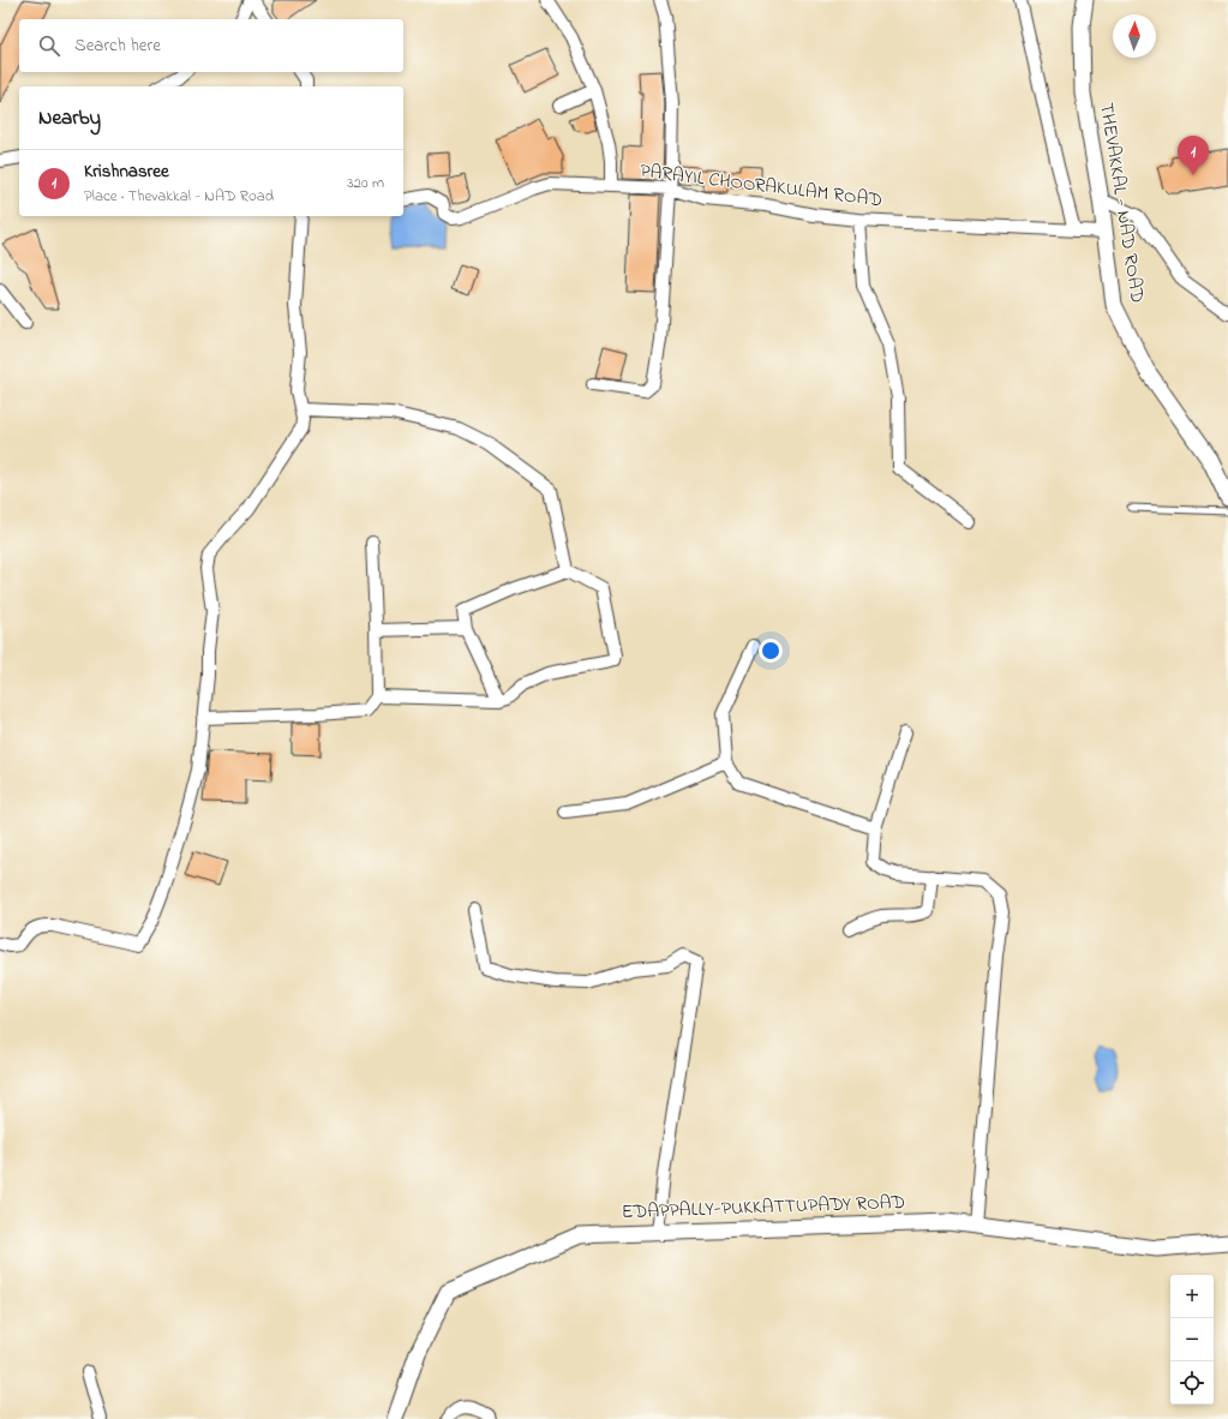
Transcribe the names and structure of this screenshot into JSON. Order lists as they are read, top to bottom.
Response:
{
  "streets": {
    "main road": ["THEVAKKAL - NAD ROAD", "EDAPPALLY-PUKKATTUPADY ROAD"],
    "street": ["PARAYIL CHOORAKULAM ROAD"]
  },
  "crossings": [
    ["PARAYIL CHOORAKULAM ROAD", "THEVAKKAL - NAD ROAD"]
  ],
  "north": "top",
  "page": {
    "search": "Search here",
    "heading": "Nearby",
    "pins": "1",
    "list": [
      {
        "mark": "1",
        "name": "Krishnasree",
        "note": "Place · Thevakkal - NAD Road",
        "value": "320 m"
      }
    ],
    "map_buttons": ["+", "−"]
  }
}
